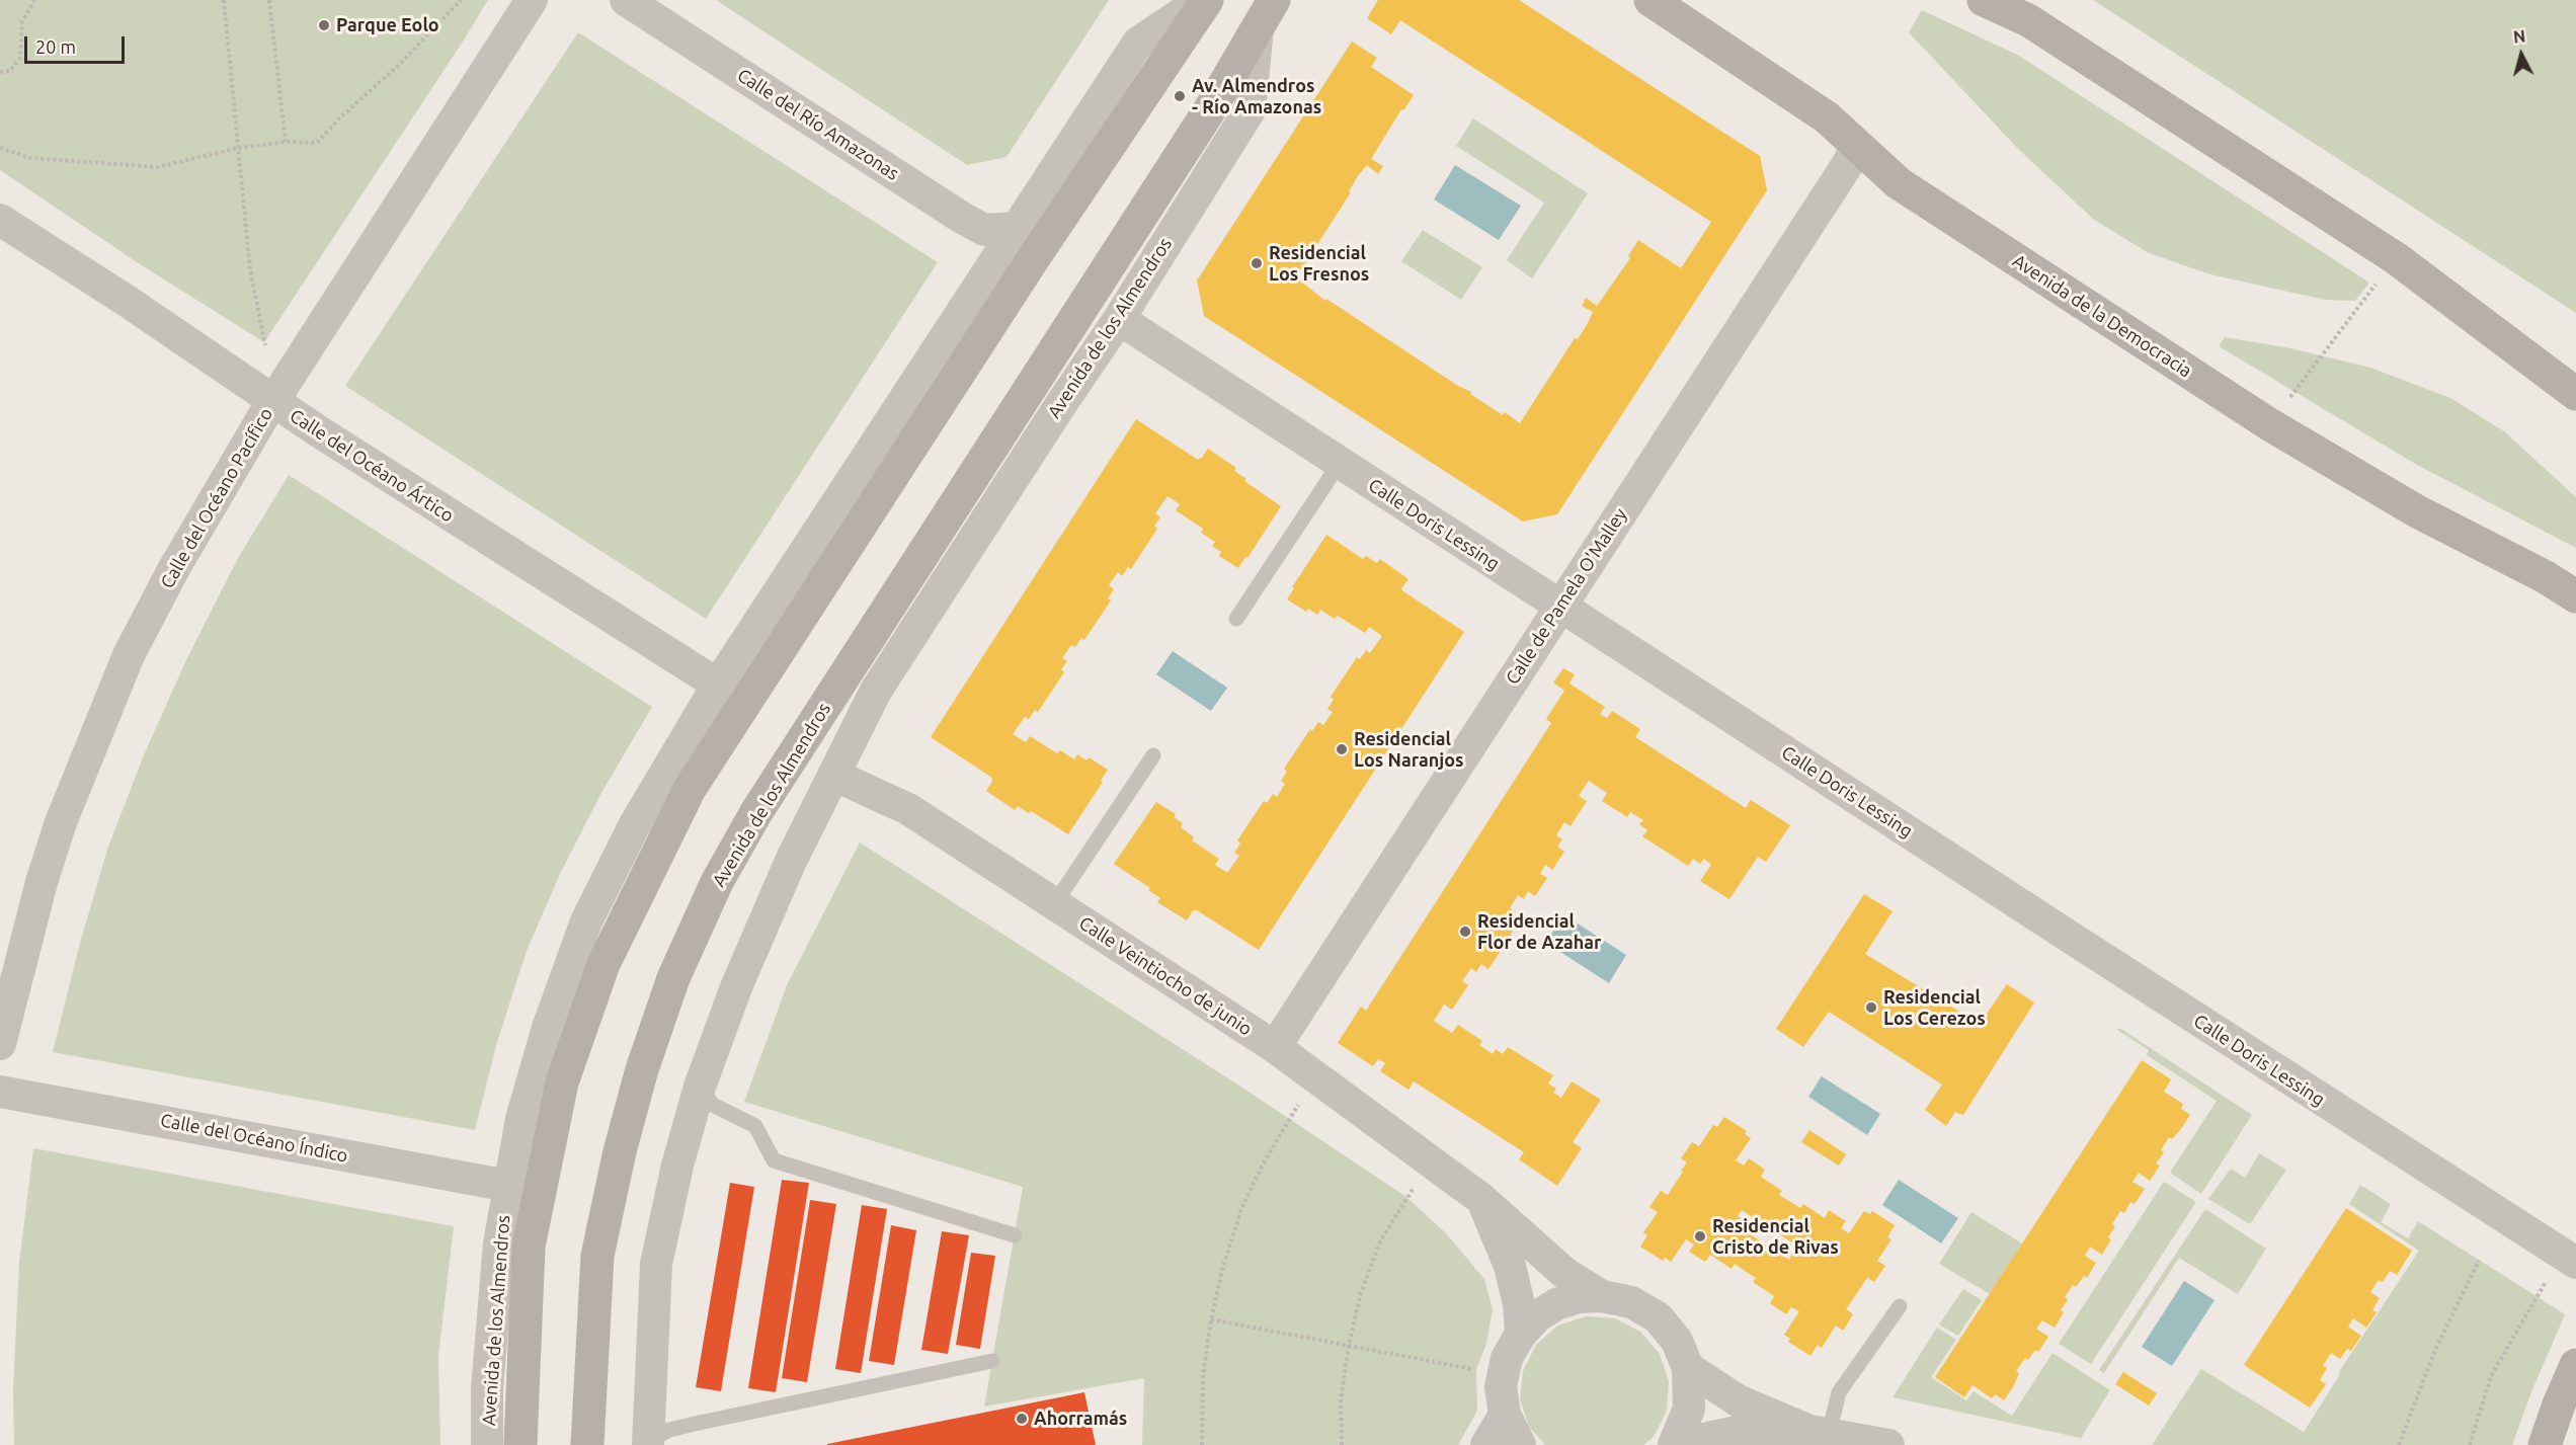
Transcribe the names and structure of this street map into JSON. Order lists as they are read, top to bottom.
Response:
{
  "streets": {
    "street": [
      "Calle del Río Amazonas",
      "Avenida de la Democracia",
      "Avenida de los Almendros",
      "Calle del Océano Ártico",
      "Calle del Océano Pacífico",
      "Calle Doris Lessing",
      "Calle de Pamela O'Malley",
      "Calle Veintiocho de junio",
      "Calle del Océano Índico"
    ]
  },
  "crossings": [
    ["Calle del Río Amazonas", "Avenida de los Almendros"],
    ["Avenida de la Democracia", "Calle de Pamela O'Malley"],
    ["Avenida de los Almendros", "Calle del Océano Ártico"],
    ["Avenida de los Almendros", "Calle Doris Lessing"],
    ["Avenida de los Almendros", "Calle Veintiocho de junio"],
    ["Avenida de los Almendros", "Calle del Océano Índico"],
    ["Calle del Océano Ártico", "Calle del Océano Pacífico"],
    ["Calle Doris Lessing", "Calle de Pamela O'Malley"],
    ["Calle de Pamela O'Malley", "Calle Veintiocho de junio"]
  ],
  "places": [
    "Parque Eolo",
    "Av. Almendros - Río Amazonas",
    "Residencial Los Fresnos",
    "Residencial Los Naranjos",
    "Residencial Flor de Azahar",
    "Residencial Los Cerezos",
    "Residencial Cristo de Rivas",
    "Ahorramás"
  ],
  "scale_bar": "20 m",
  "north": "top"
}
